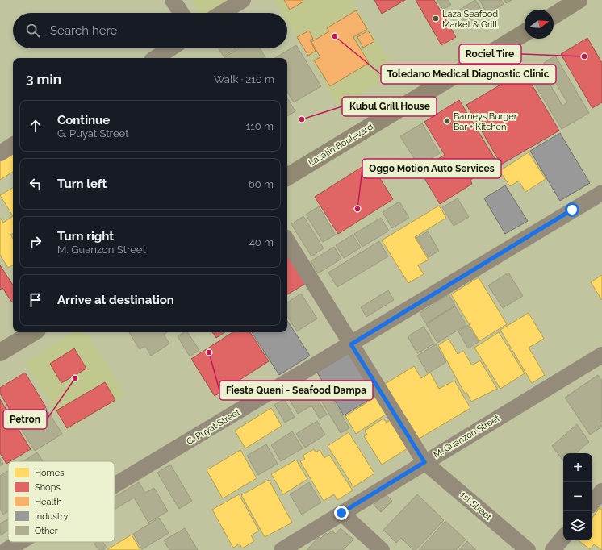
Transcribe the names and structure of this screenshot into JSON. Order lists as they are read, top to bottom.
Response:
{
  "streets": {
    "main road": ["Lazatin Boulevard"],
    "street": ["G. Puyat Street", "M. Guanzon Street", "1st Street"]
  },
  "crossings": [
    ["G. Puyat Street", "1st Street"],
    ["M. Guanzon Street", "1st Street"]
  ],
  "places": [
    "Laza Seafood Market & Grill",
    "Toledano Medical Diagnostic Clinic",
    "Rociel Tire",
    "Kubul Grill House",
    "Barneys Burger Bar + Kitchen",
    "Oggo Motion Auto Services",
    "Fiesta Queni - Seafood Dampa",
    "Petron"
  ],
  "legend": [
    "Homes",
    "Shops",
    "Health",
    "Industry",
    "Other"
  ],
  "north": "right",
  "page": {
    "search": "Search here",
    "heading": ["3 min", "Walk · 210 m"],
    "list": [
      ["Continue", "G. Puyat Street", "110 m"],
      ["Turn left", "60 m"],
      ["Turn right", "M. Guanzon Street", "40 m"],
      "Arrive at destination"
    ],
    "map_buttons": ["+", "−"]
  }
}
